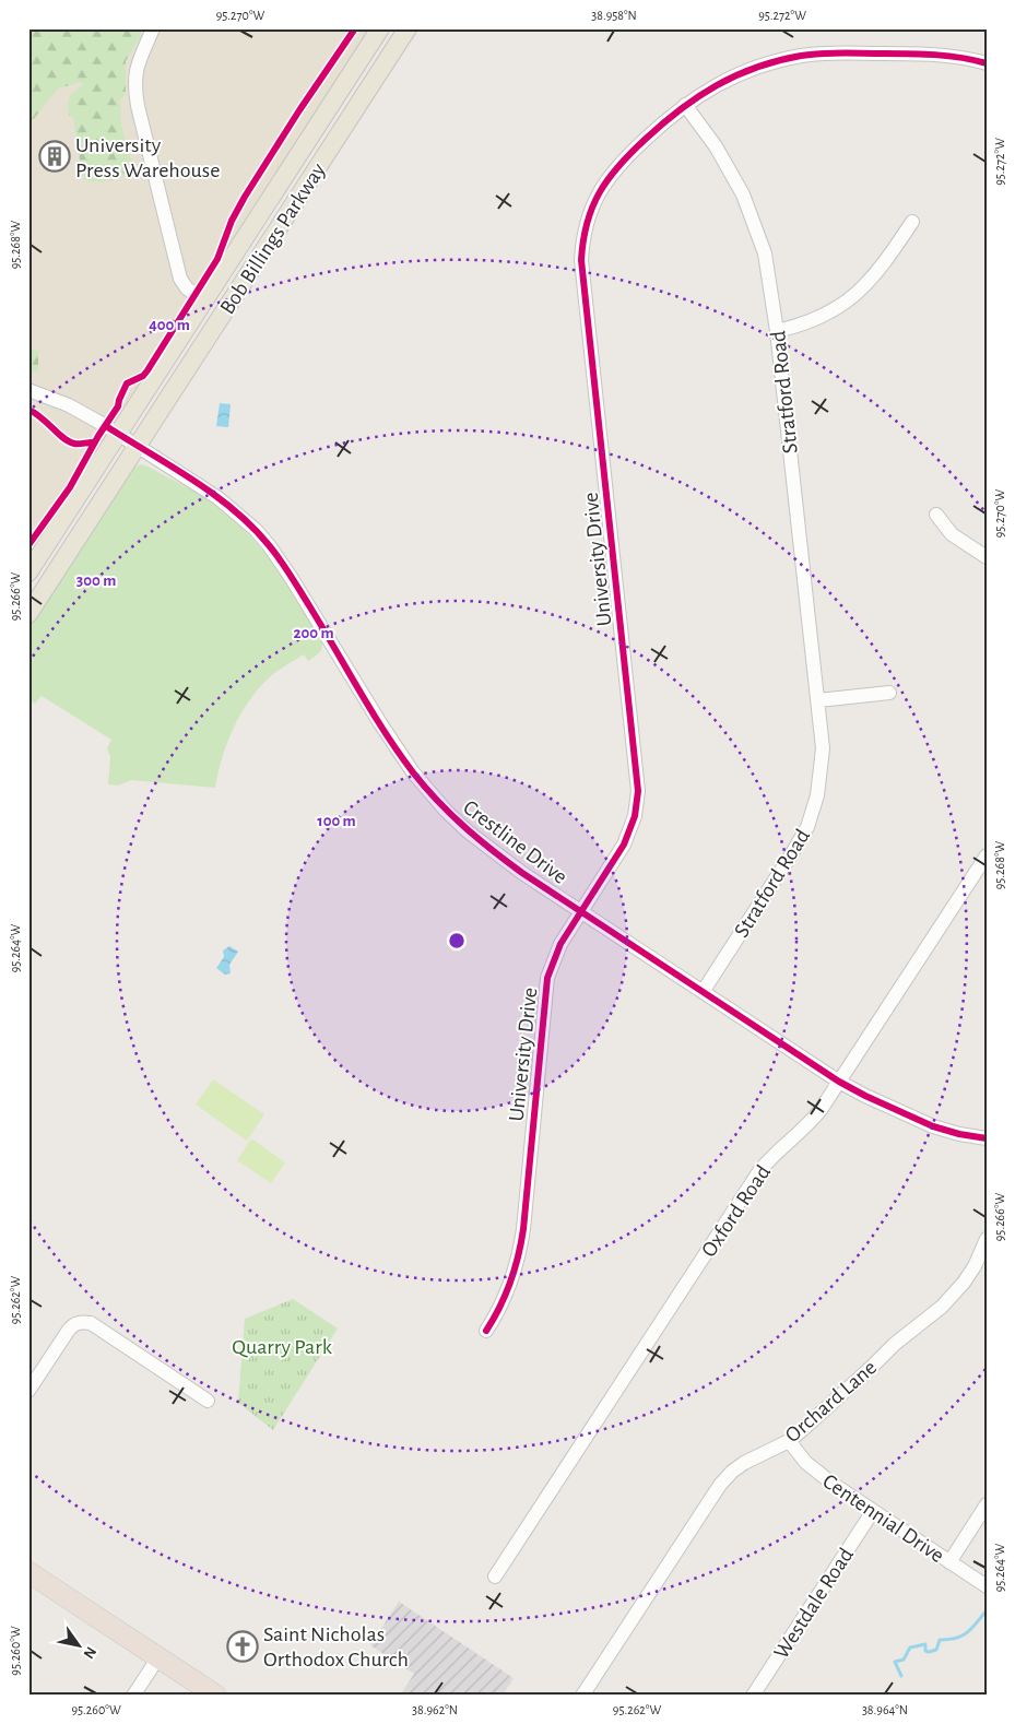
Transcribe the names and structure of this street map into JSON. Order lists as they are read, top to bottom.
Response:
{
  "streets": {
    "main road": ["Bob Billings Parkway"],
    "street": [
      "Stratford Road",
      "University Drive",
      "Crestline Drive",
      "Oxford Road",
      "Orchard Lane",
      "Centennial Drive",
      "Westdale Road"
    ]
  },
  "crossings": [
    ["Bob Billings Parkway", "Crestline Drive"],
    ["Stratford Road", "University Drive"],
    ["Stratford Road", "Crestline Drive"],
    ["University Drive", "Crestline Drive"],
    ["Crestline Drive", "Oxford Road"],
    ["Orchard Lane", "Centennial Drive"],
    ["Centennial Drive", "Westdale Road"]
  ],
  "parks": ["Quarry Park"],
  "places": {
    "building": ["University Press Warehouse"],
    "church": ["Saint Nicholas Orthodox Church"]
  },
  "north": "bottom right",
  "coordinates": [
    "95.270°W",
    "38.958°N",
    "95.272°W",
    "95.268°W",
    "95.266°W",
    "95.264°W",
    "95.262°W",
    "95.260°W",
    "38.962°N",
    "38.964°N"
  ],
  "rings": [
    "400 m",
    "300 m",
    "200 m",
    "100 m"
  ]
}
